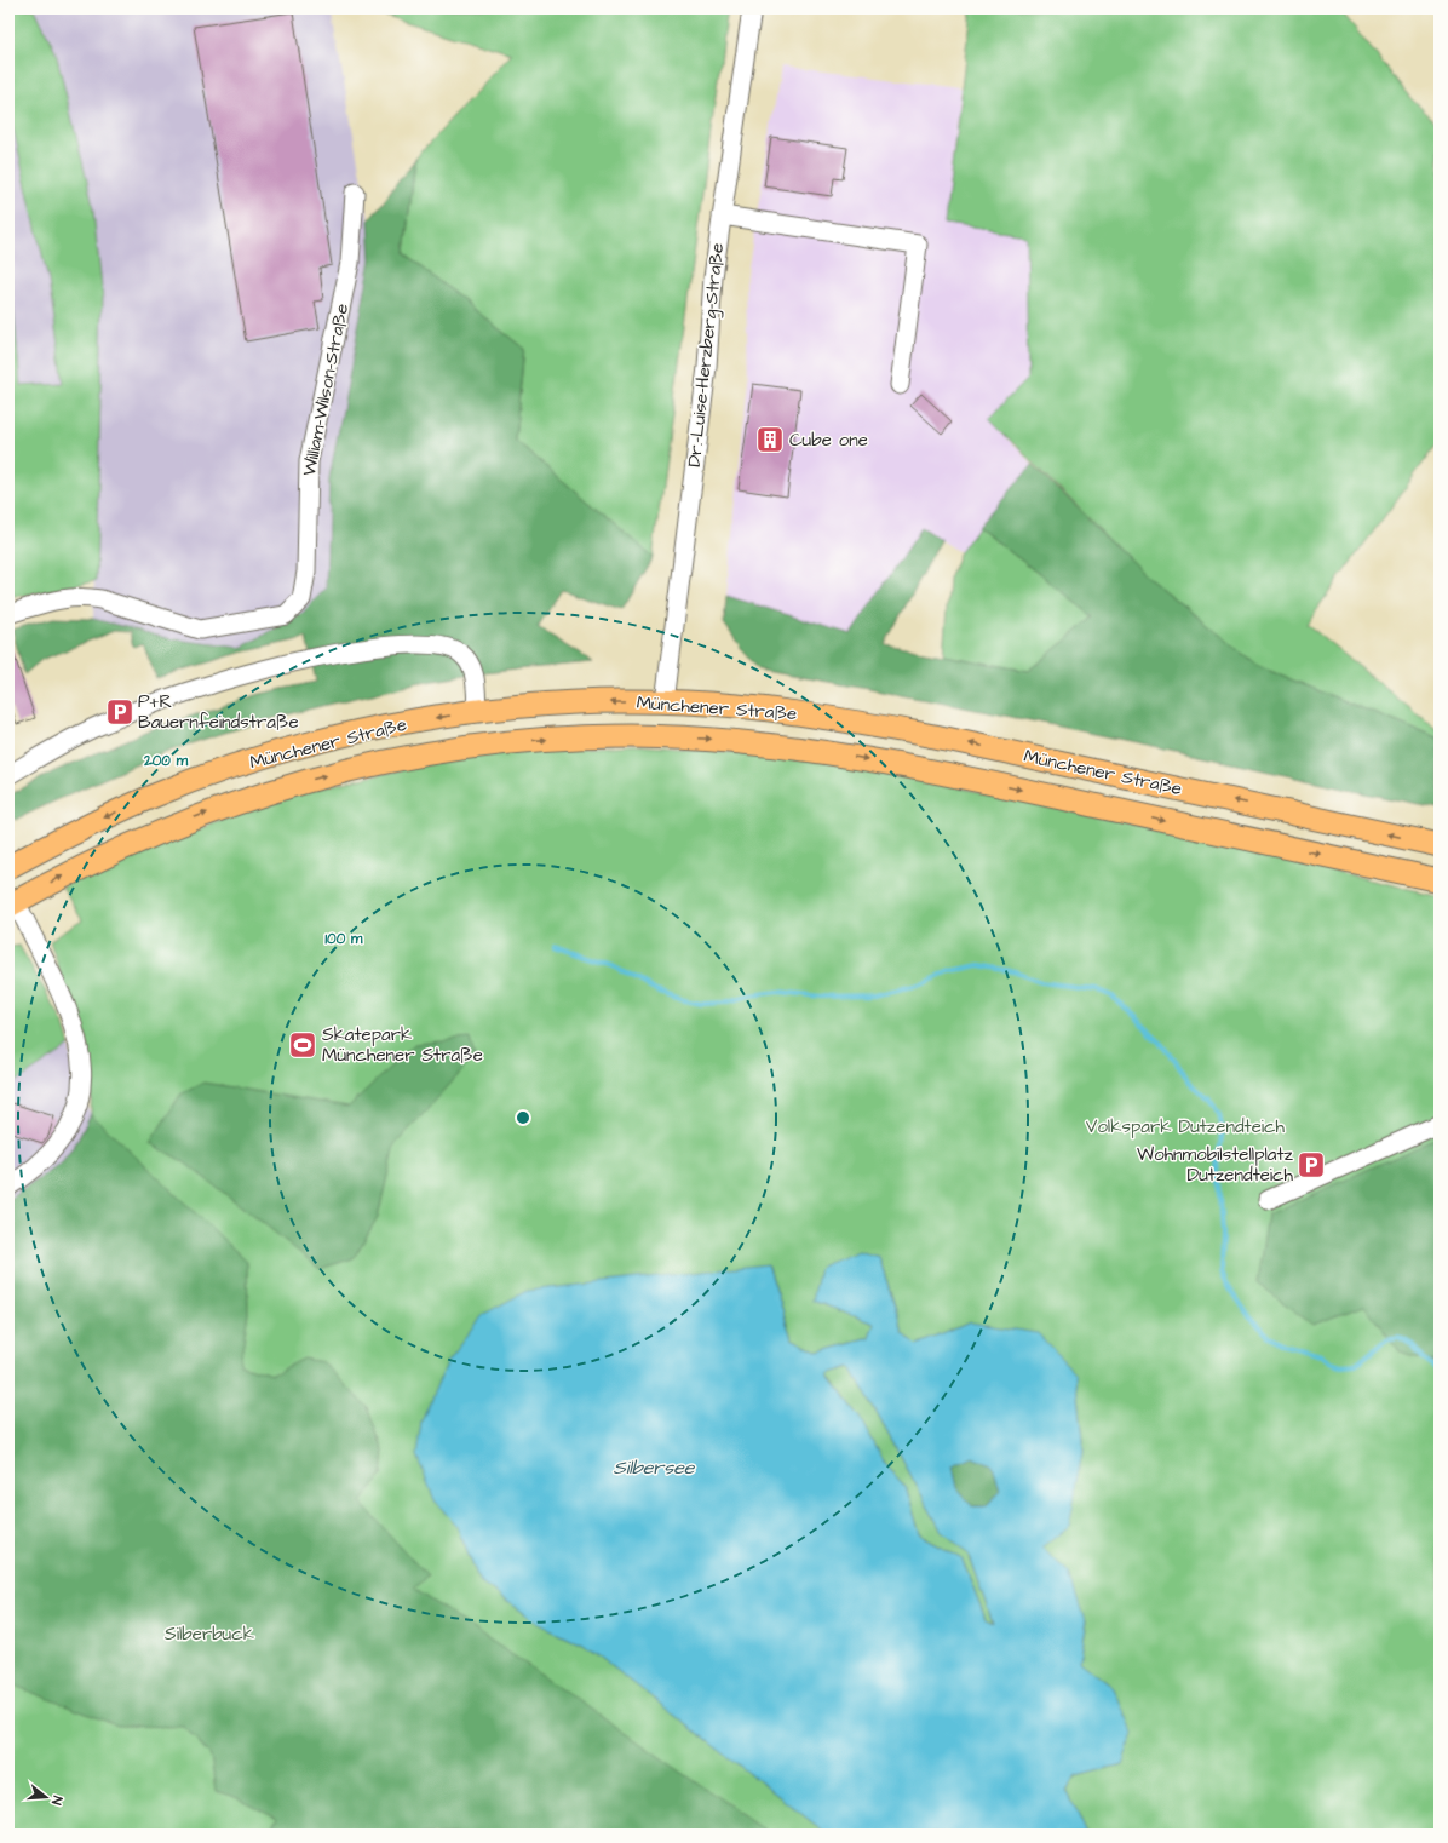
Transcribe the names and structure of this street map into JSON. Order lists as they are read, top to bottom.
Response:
{
  "streets": {
    "main road": ["Münchener Straße"],
    "street": ["Dr.-Luise-Herzberg-Straße", "William-Wilson-Straße"]
  },
  "crossings": [
    ["Dr.-Luise-Herzberg-Straße", "Münchener Straße"]
  ],
  "water": ["Silbersee"],
  "parks": ["Volkspark Dutzendteich", "Silberbuck"],
  "places": {
    "building": ["Cube one"],
    "parking": ["P+R Bauernfeindstraße", "Wohnmobilstellplatz Dutzendteich"],
    "sports": ["Skatepark Münchener Straße"]
  },
  "north": "right",
  "rings": ["200 m", "100 m"]
}
